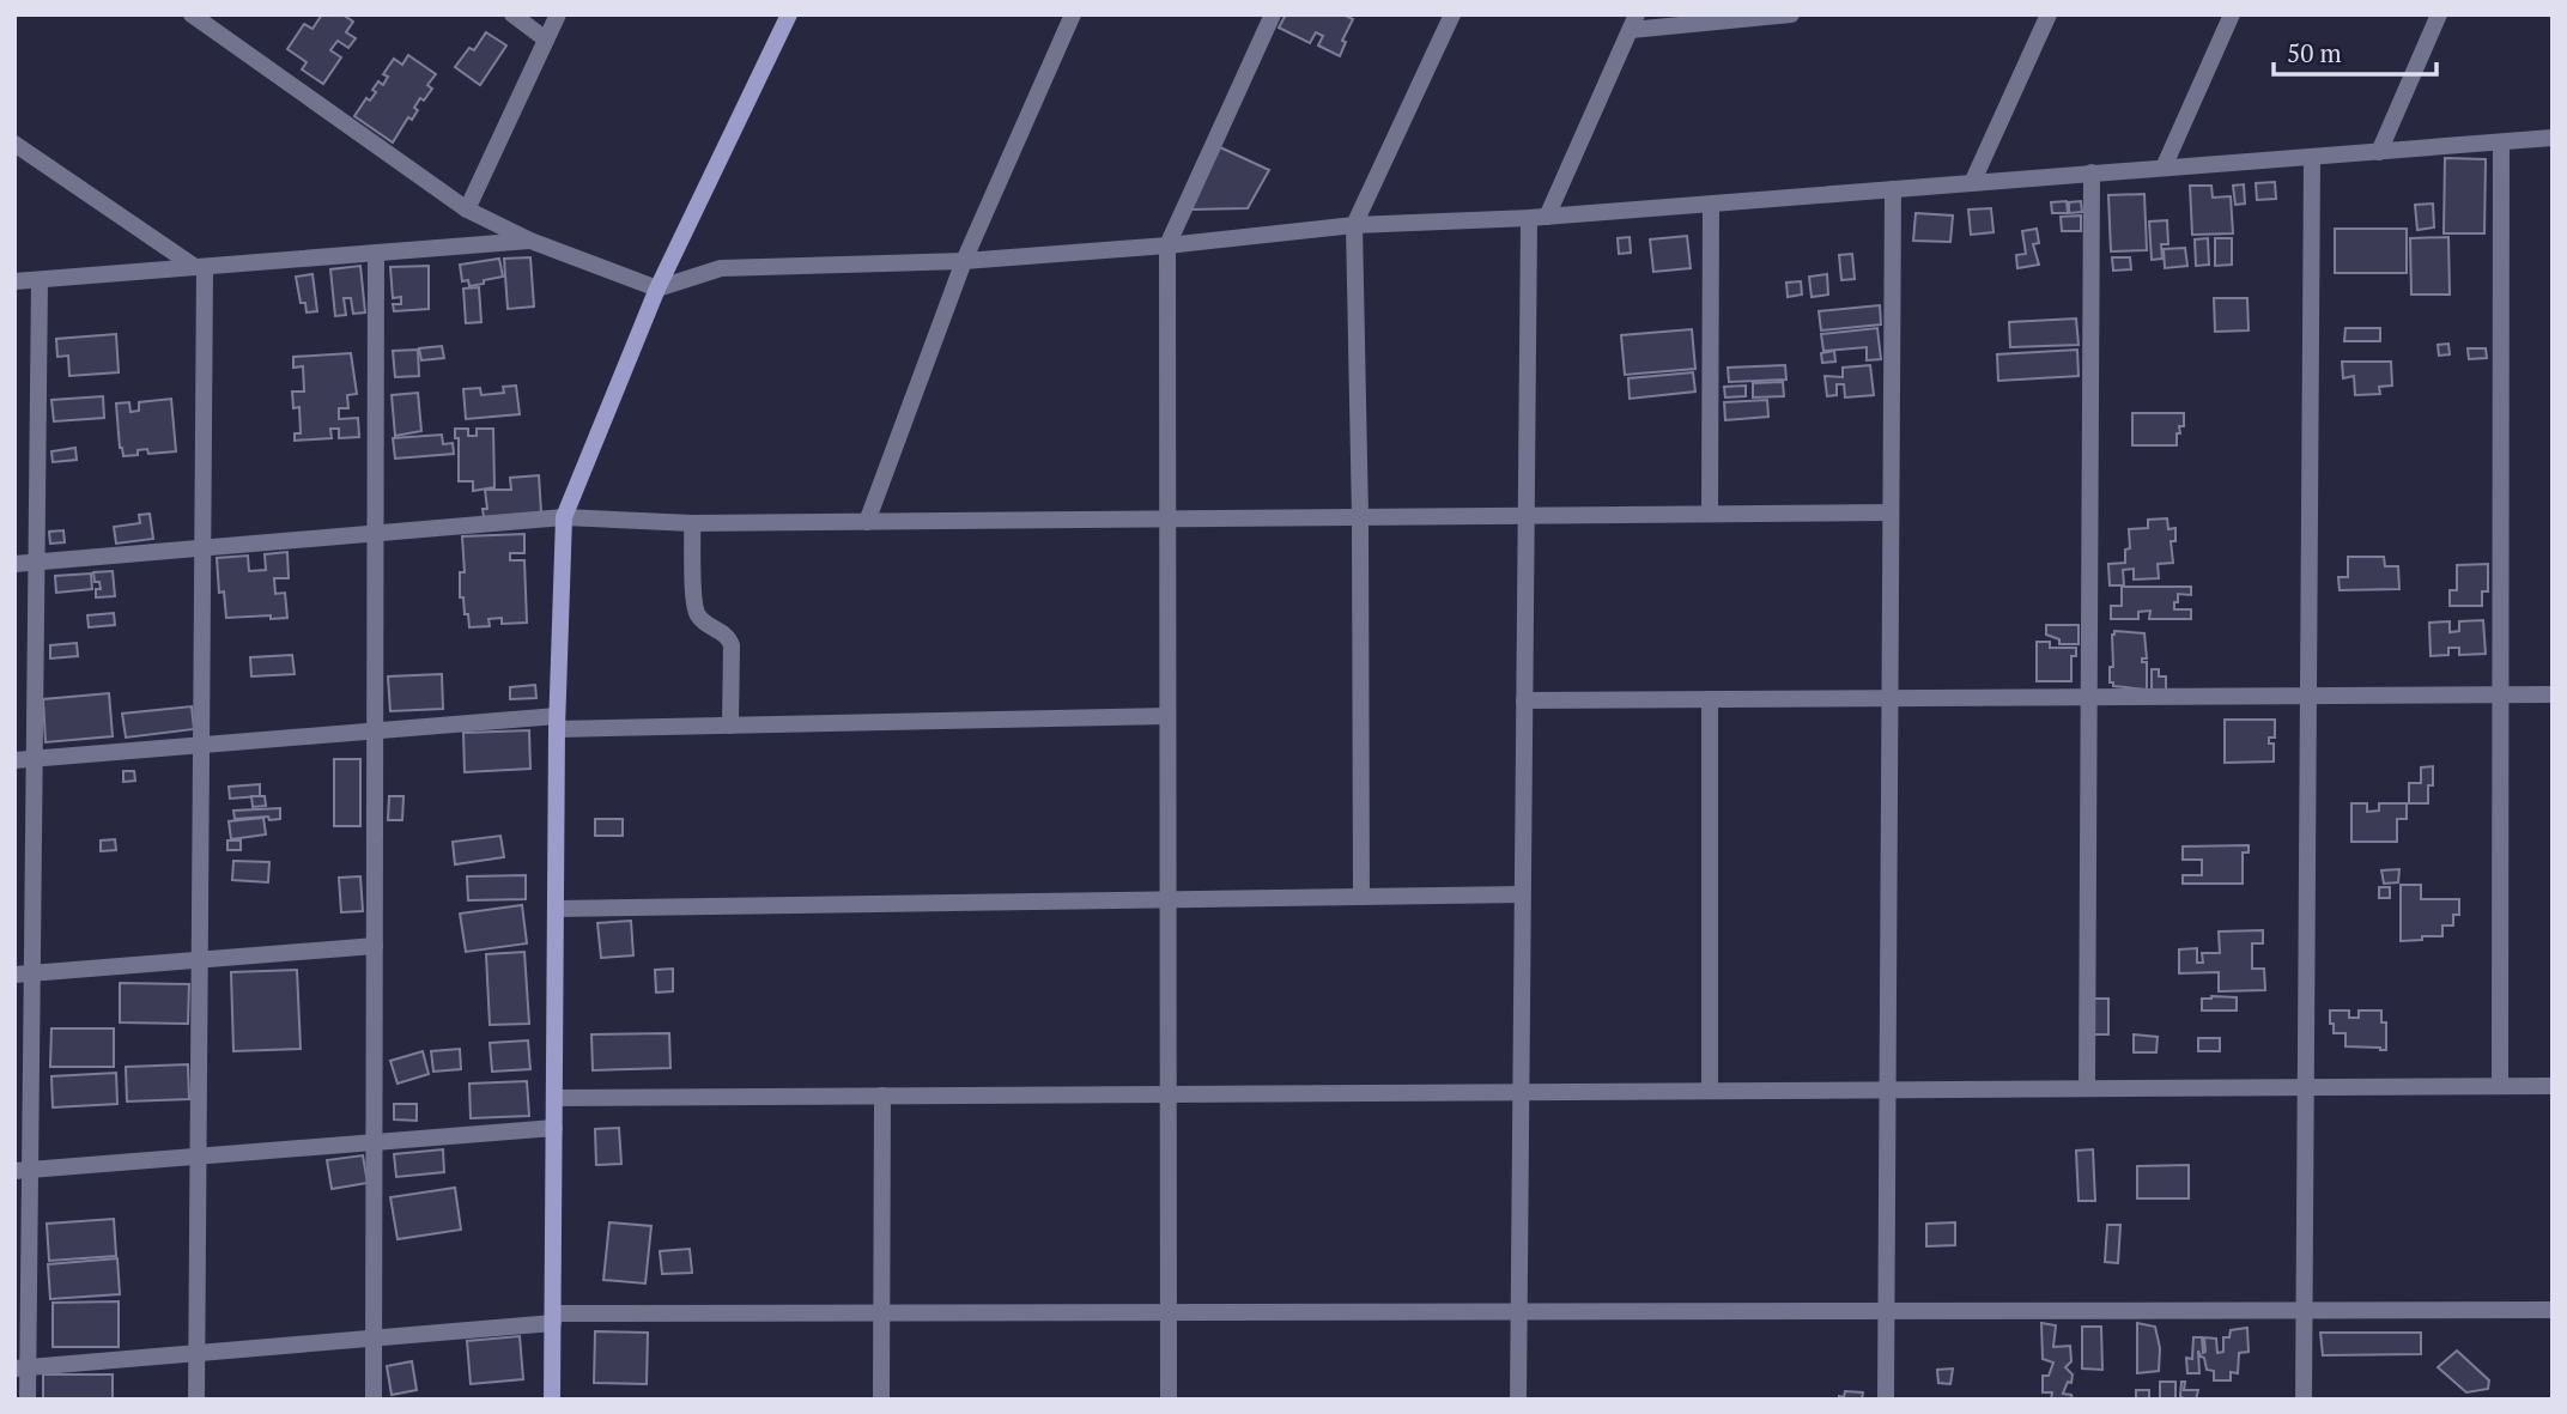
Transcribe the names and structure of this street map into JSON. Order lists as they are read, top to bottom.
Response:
{
  "scale_bar": "50 m"
}
